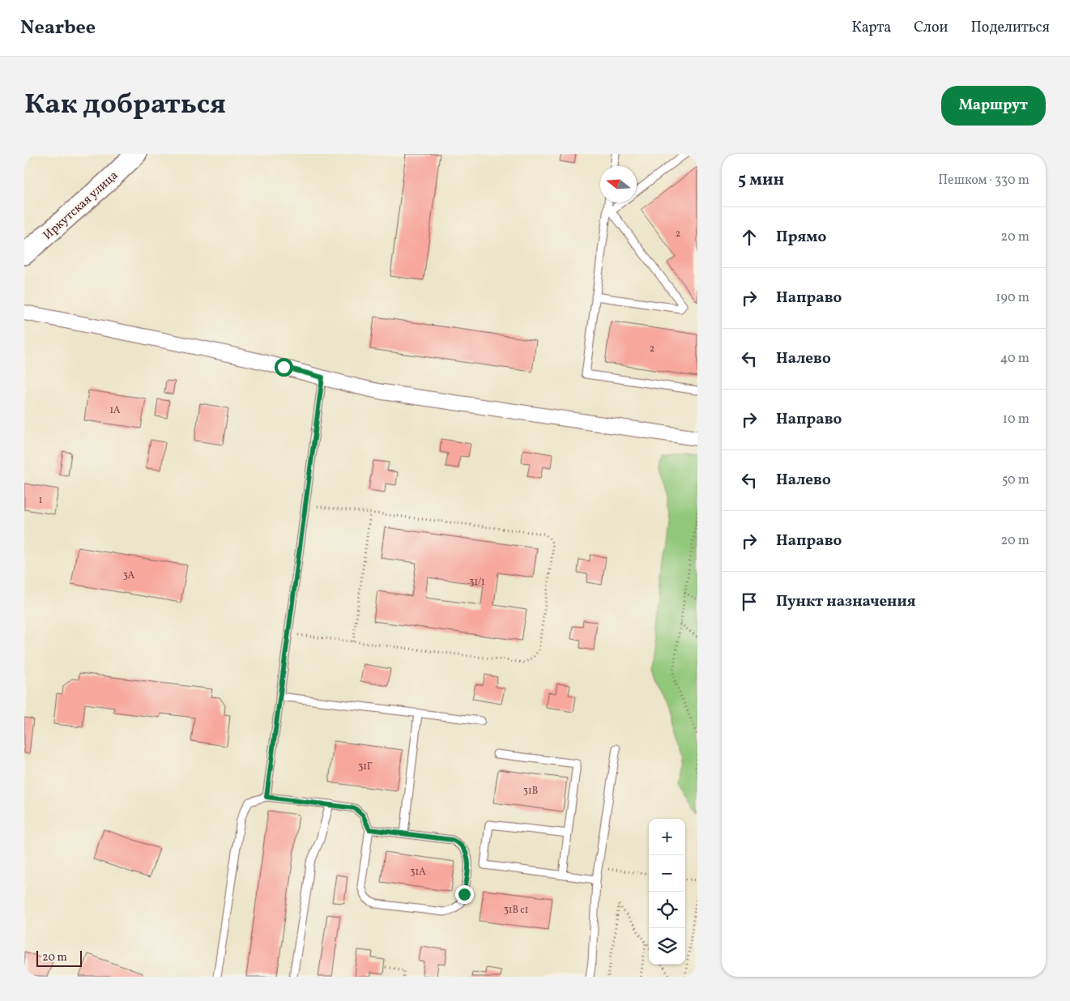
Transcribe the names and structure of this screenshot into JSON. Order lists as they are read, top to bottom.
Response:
{
  "streets": {
    "street": ["Иркутская улица"]
  },
  "house_numbers": [
    "2",
    "2",
    "1А",
    "1",
    "3А",
    "31/1",
    "31Г",
    "31В",
    "31А",
    "31В с1"
  ],
  "scale_bar": "20 m",
  "north": "left",
  "page": {
    "header": "Nearbee",
    "nav": ["Карта", "Слои", "Поделиться"],
    "title": "Как добраться",
    "buttons": "Маршрут",
    "heading": ["5 мин", "Пешком · 330 m"],
    "list": [
      ["Прямо", "20 m"],
      ["Направо", "190 m"],
      ["Налево", "40 m"],
      ["Направо", "10 m"],
      ["Налево", "50 m"],
      ["Направо", "20 m"],
      "Пункт назначения"
    ],
    "map_buttons": ["+", "−"],
    "scale": "20 m"
  }
}
